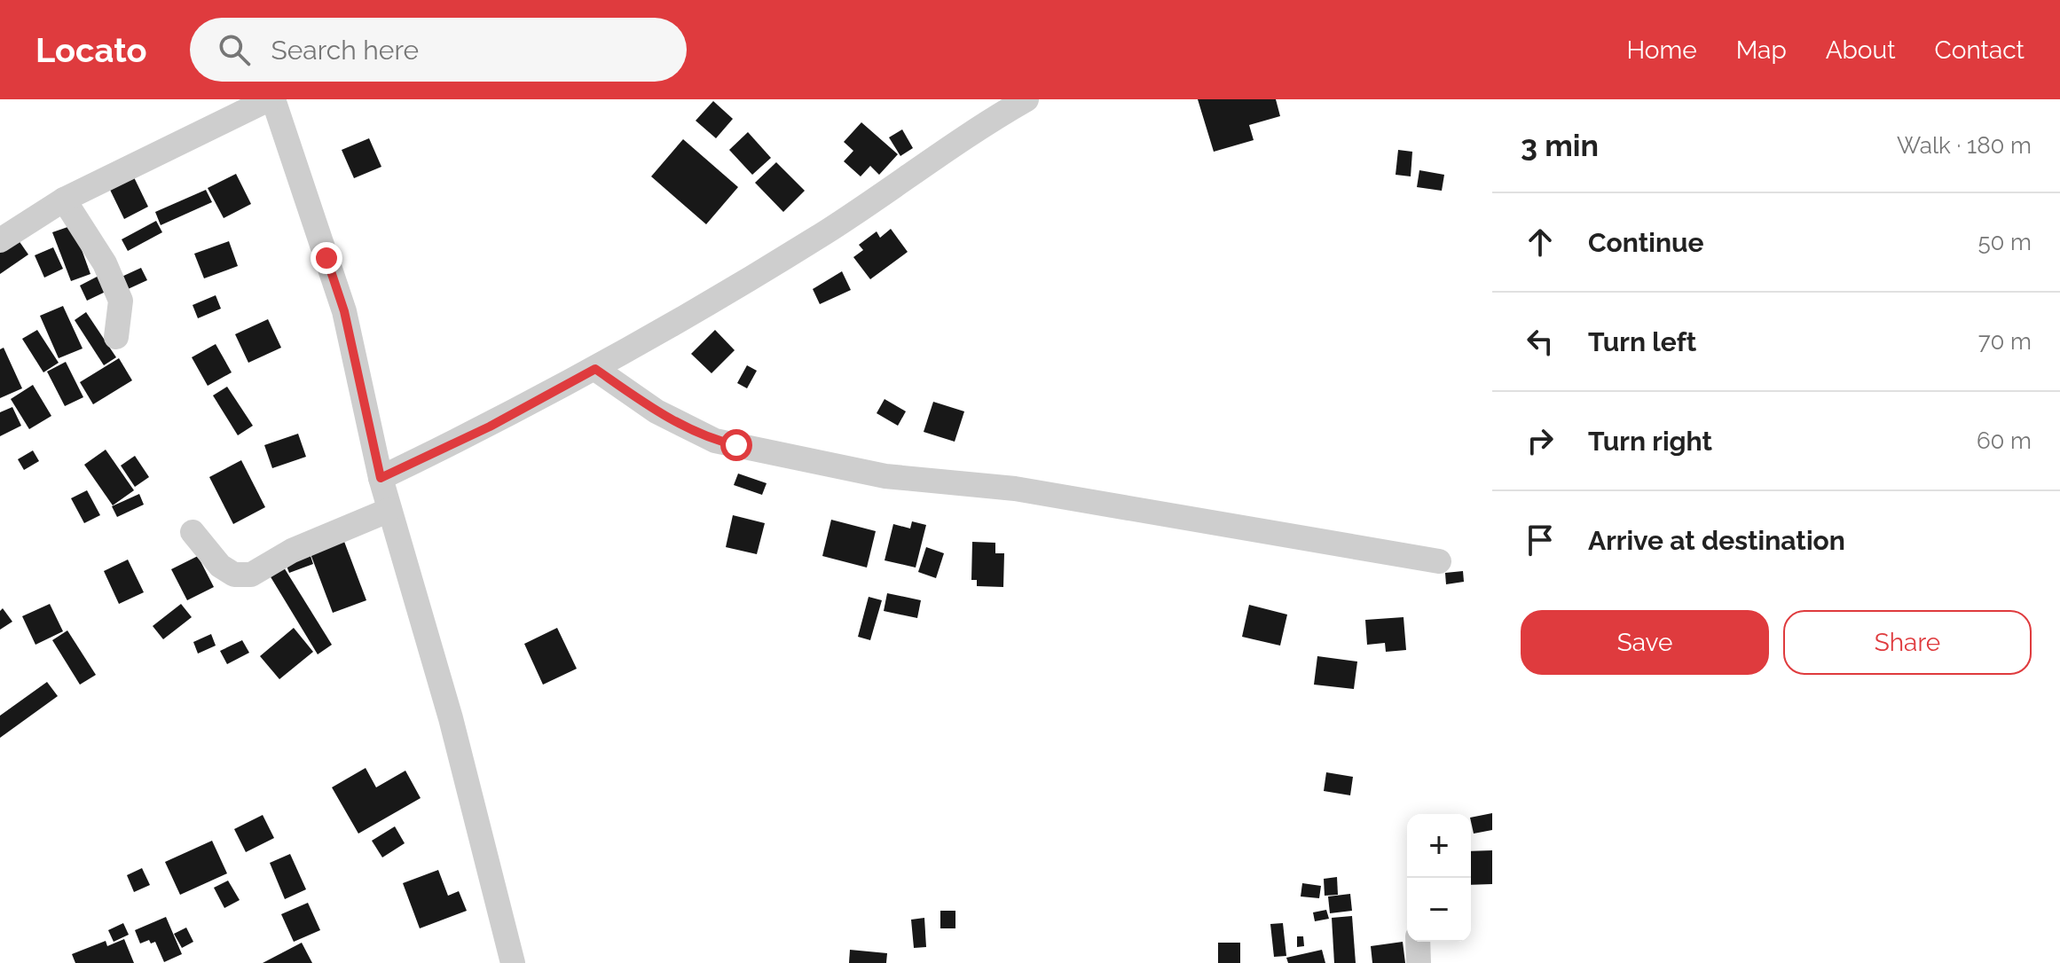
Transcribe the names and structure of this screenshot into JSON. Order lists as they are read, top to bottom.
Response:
{
  "page": {
    "header": "Locato",
    "search": "Search here",
    "nav": [
      "Home",
      "Map",
      "About",
      "Contact"
    ],
    "heading": ["3 min", "Walk · 180 m"],
    "list": [
      ["Continue", "50 m"],
      ["Turn left", "70 m"],
      ["Turn right", "60 m"],
      "Arrive at destination"
    ],
    "buttons": ["Save", "Share"],
    "map_buttons": ["+", "−"]
  }
}
